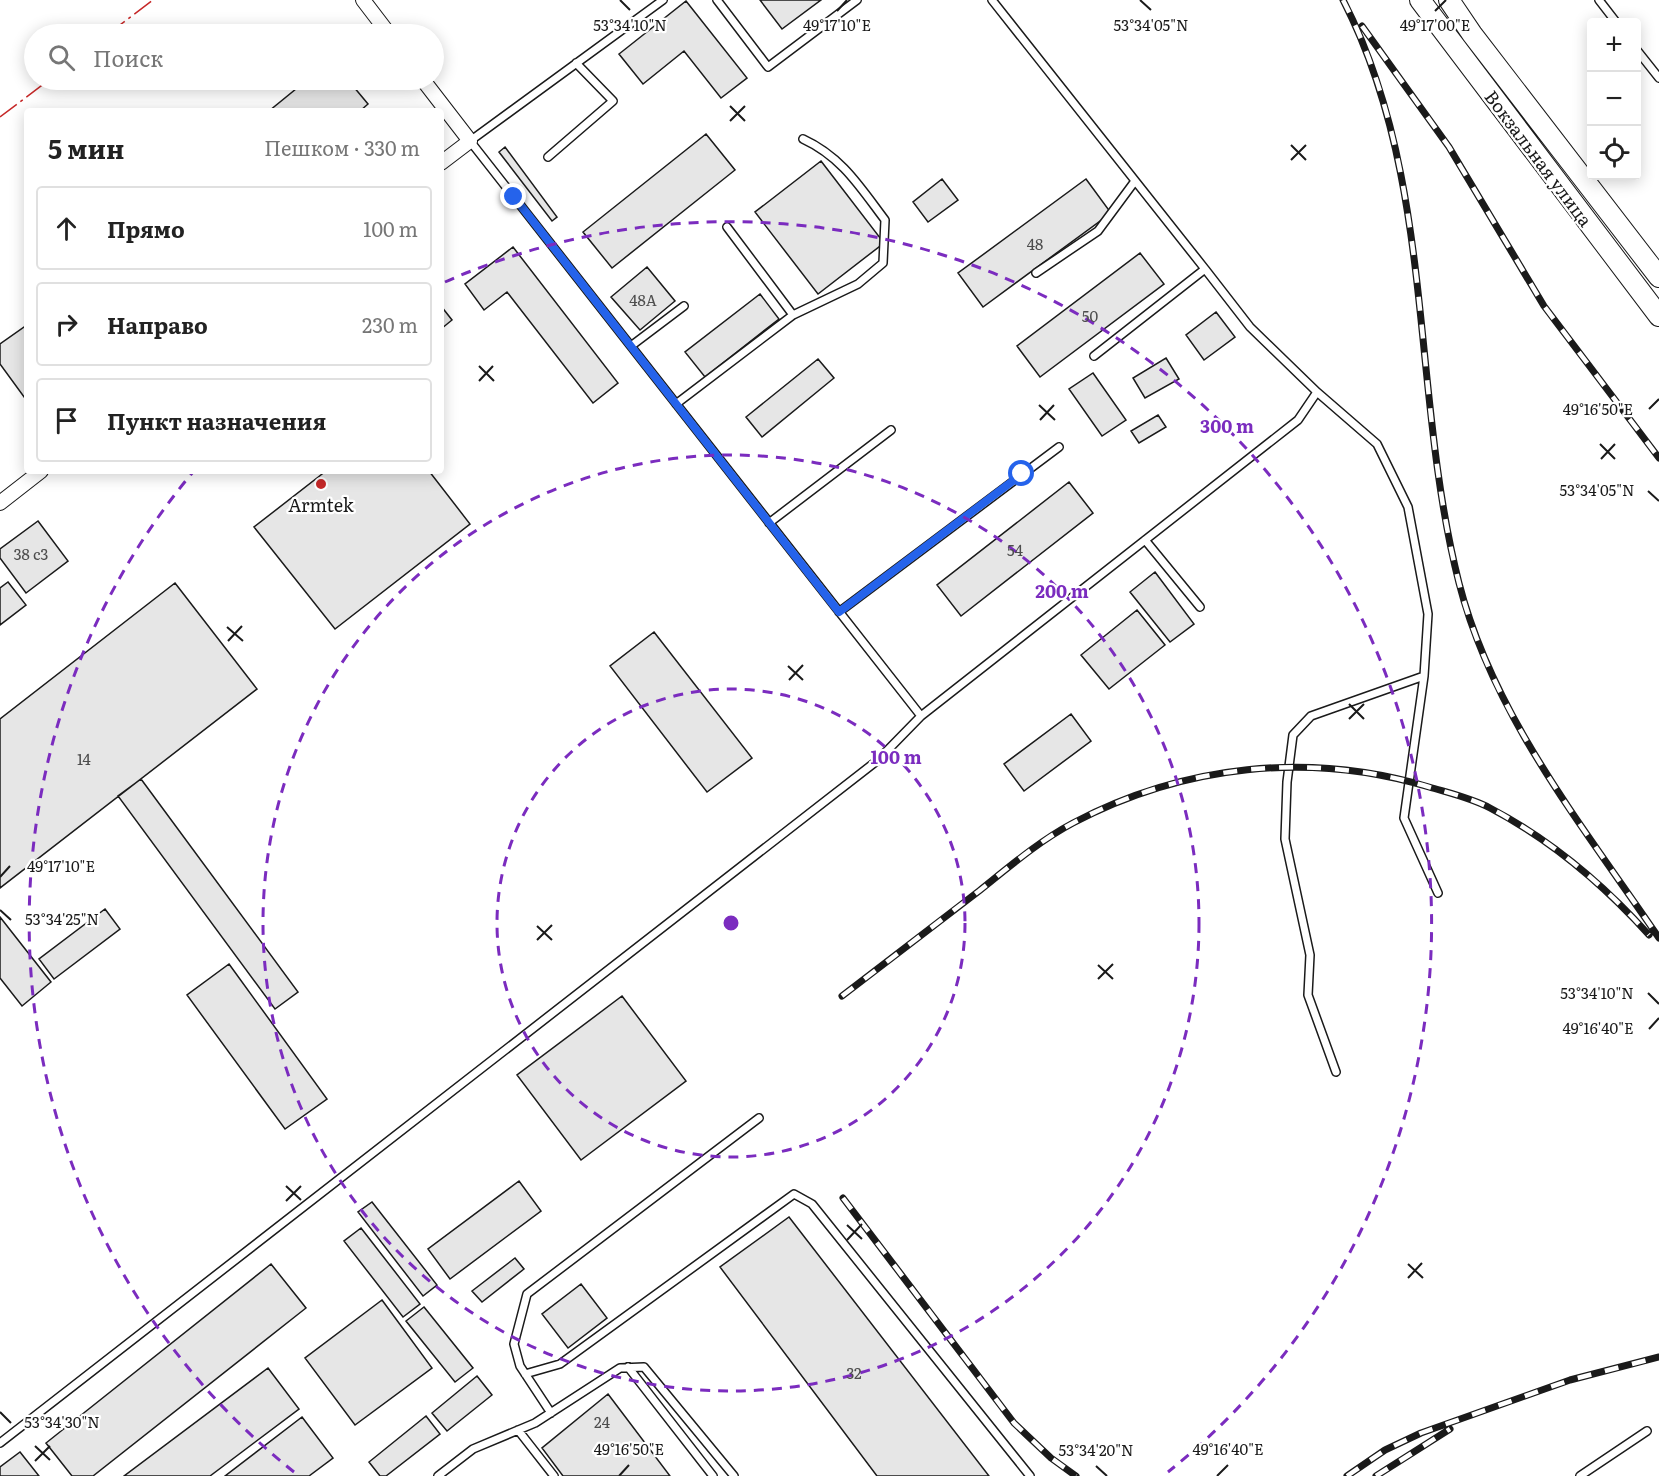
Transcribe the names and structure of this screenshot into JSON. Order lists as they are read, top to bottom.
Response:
{
  "streets": {
    "main road": ["Вокзальная улица"]
  },
  "places": ["Armtek"],
  "house_numbers": [
    "48",
    "48А",
    "50",
    "54",
    "38 с3",
    "14",
    "32",
    "24"
  ],
  "page": {
    "map_buttons": ["+", "−"],
    "search": "Поиск",
    "heading": ["5 мин", "Пешком · 330 m"],
    "list": [
      ["Прямо", "100 m"],
      ["Направо", "230 m"],
      "Пункт назначения"
    ]
  },
  "coordinates": [
    "53°34'10\"N",
    "53°34'05\"N",
    "49°17'10\"E",
    "49°17'00\"E",
    "49°16'50\"E",
    "53°34'25\"N",
    "49°16'40\"E",
    "53°34'30\"N",
    "53°34'20\"N"
  ],
  "rings": ["300 m", "200 m", "100 m"]
}
